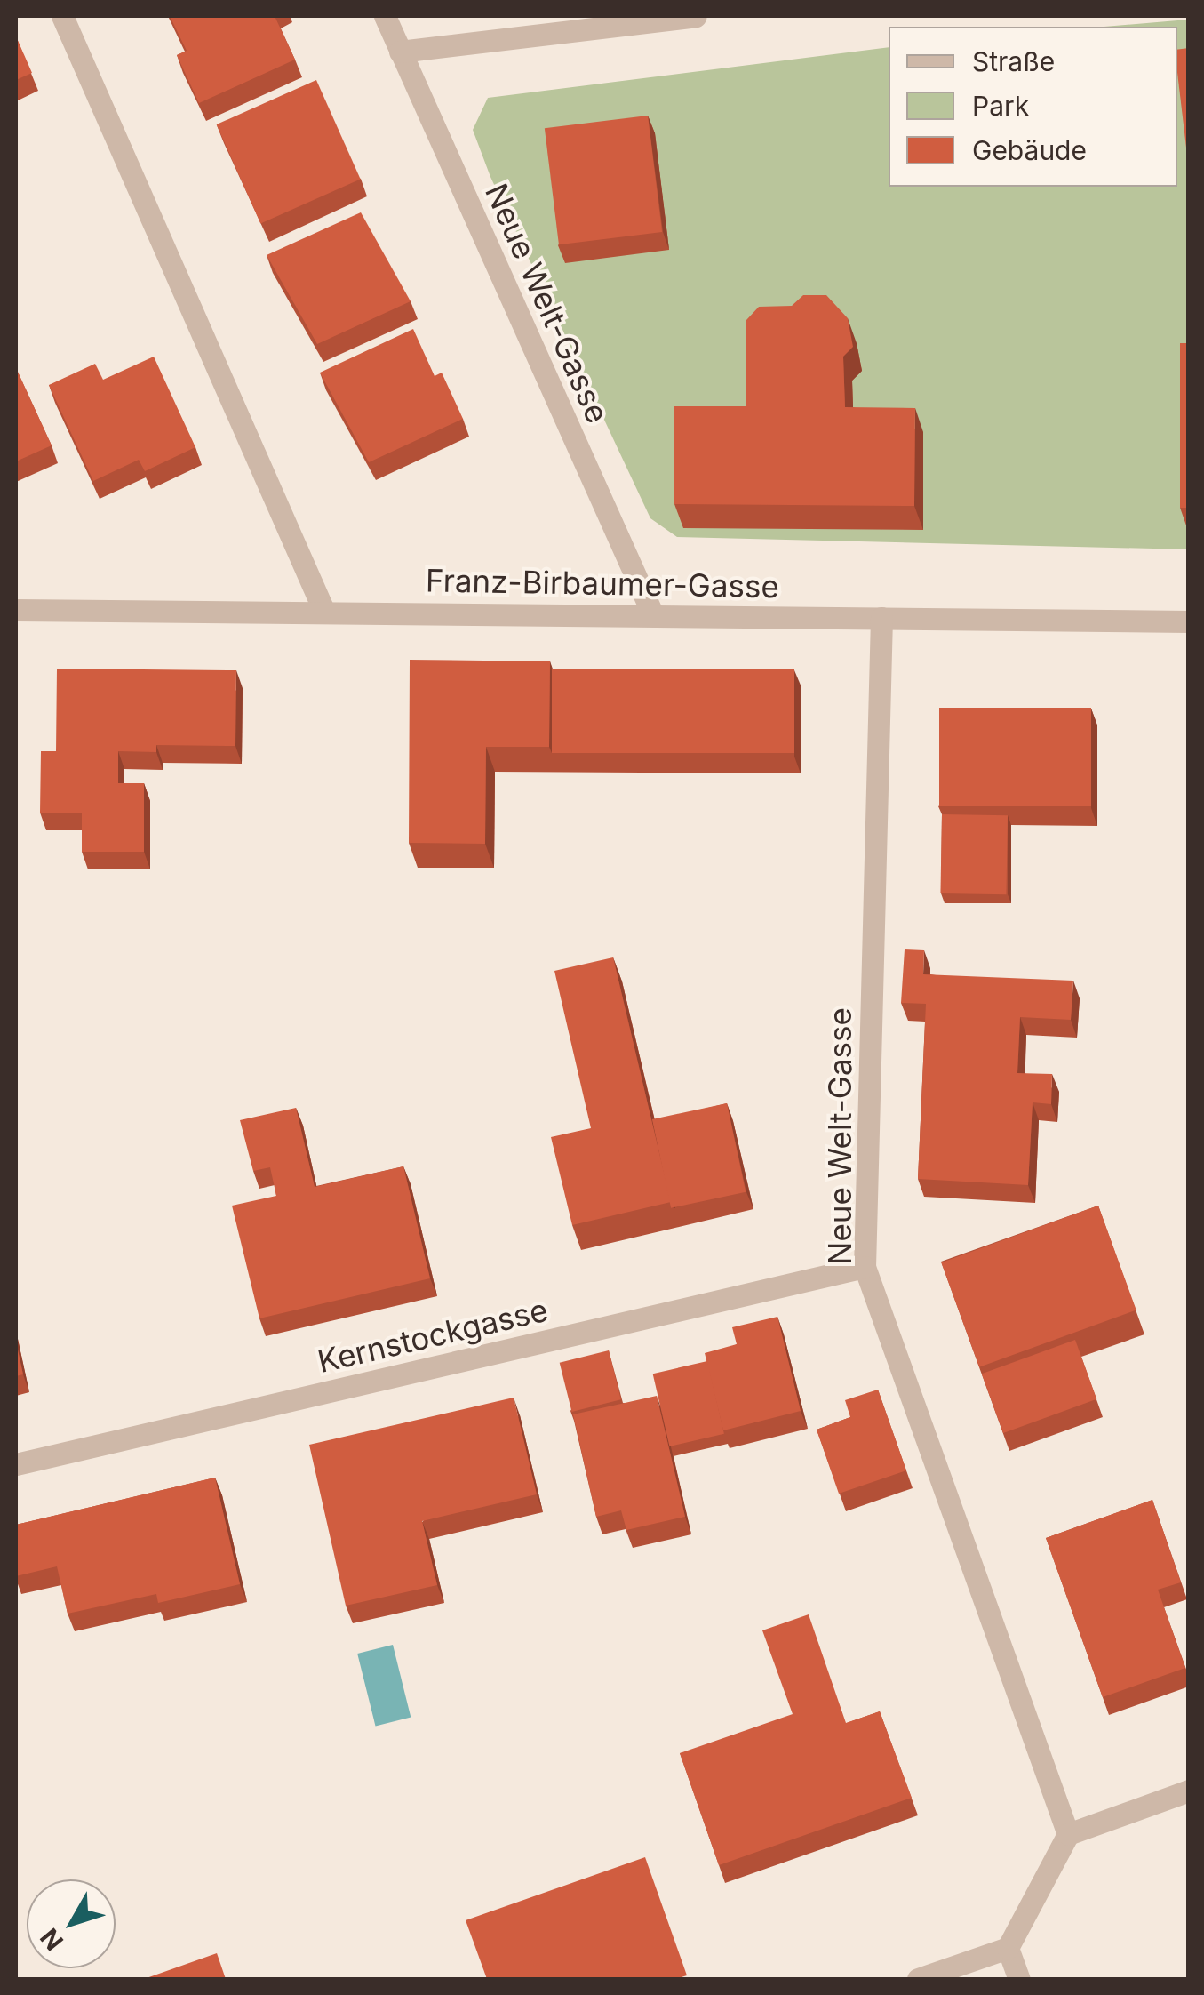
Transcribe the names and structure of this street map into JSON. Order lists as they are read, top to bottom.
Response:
{
  "streets": {
    "street": ["Neue Welt-Gasse", "Franz-Birbaumer-Gasse", "Kernstockgasse"]
  },
  "crossings": [
    ["Neue Welt-Gasse", "Franz-Birbaumer-Gasse"],
    ["Neue Welt-Gasse", "Kernstockgasse"]
  ],
  "legend": ["Straße", "Park", "Gebäude"],
  "north": "bottom left"
}
